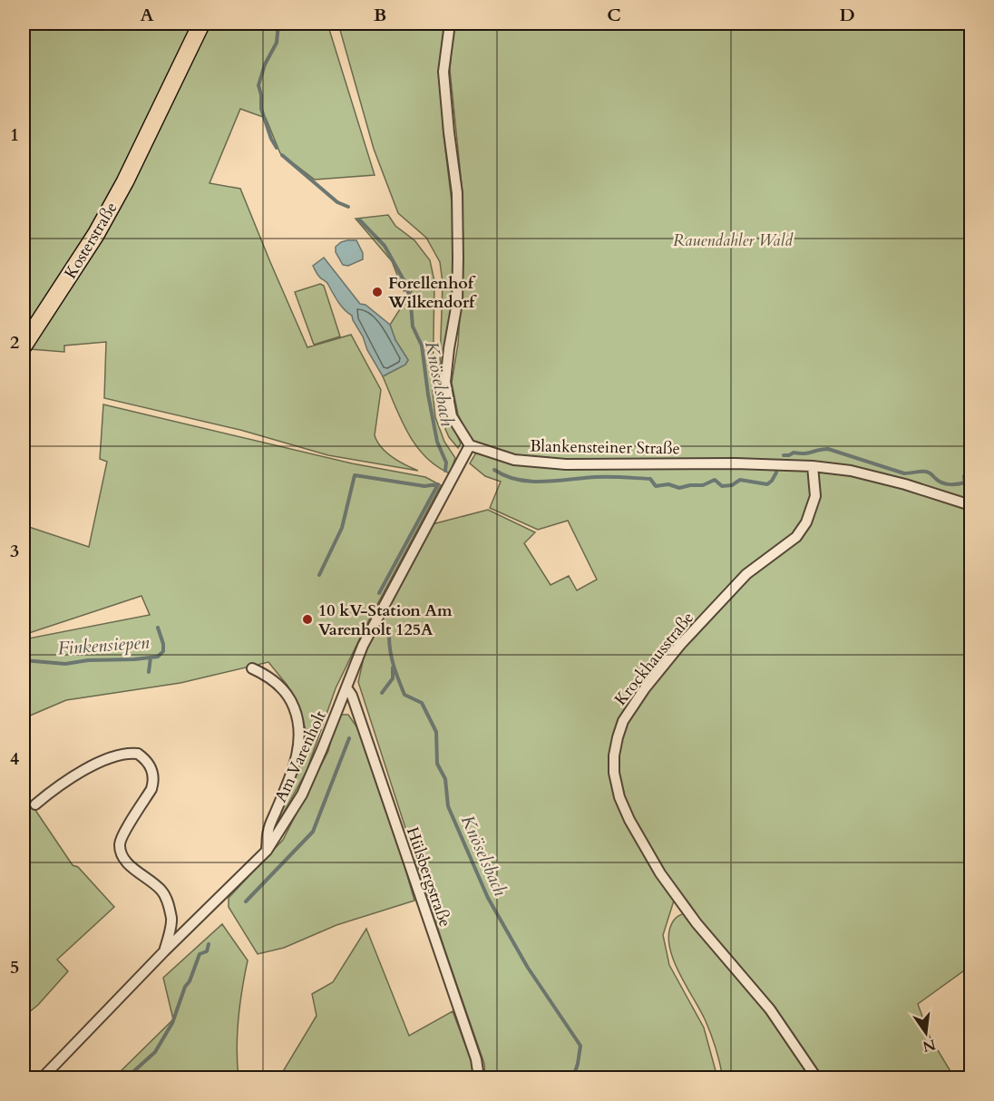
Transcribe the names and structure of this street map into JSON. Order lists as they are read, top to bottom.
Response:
{
  "streets": {
    "main road": ["Kosterstraße"],
    "street": [
      "Blankensteiner Straße",
      "Krockhausstraße",
      "Am Varenholt",
      "Hülsbergstraße"
    ]
  },
  "crossings": [
    ["Blankensteiner Straße", "Krockhausstraße"],
    ["Blankensteiner Straße", "Am Varenholt"],
    ["Am Varenholt", "Hülsbergstraße"]
  ],
  "water": ["Knöselsbach", "Finkensiepen"],
  "parks": ["Rauendahler Wald"],
  "places": ["Forellenhof Wilkendorf", "10 kV-Station Am Varenholt 125A"],
  "north": "bottom",
  "grid": {
    "columns": [
      "A",
      "B",
      "C",
      "D"
    ],
    "rows": [
      "1",
      "2",
      "3",
      "4",
      "5"
    ]
  }
}
